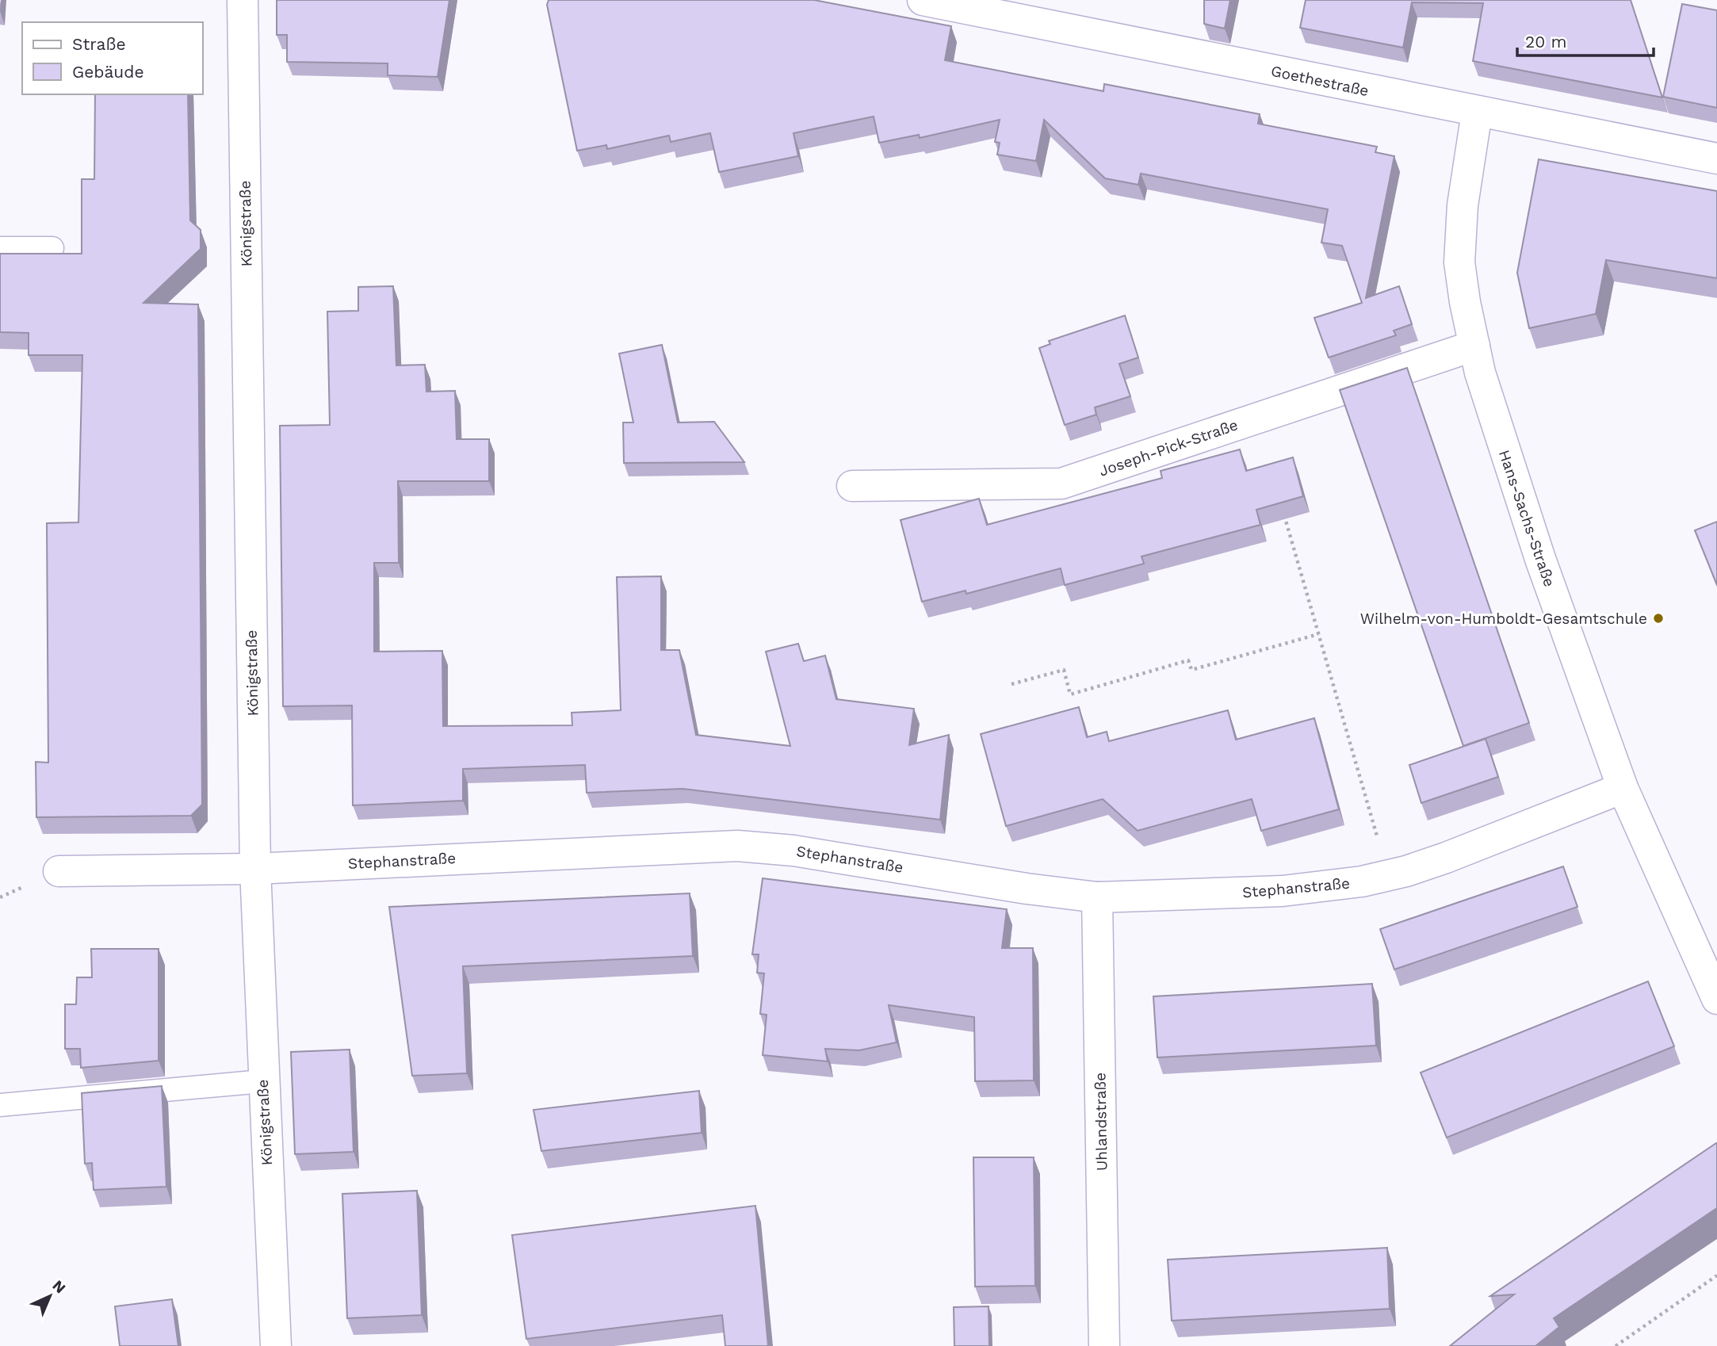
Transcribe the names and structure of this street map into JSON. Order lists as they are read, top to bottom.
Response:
{
  "streets": {
    "street": [
      "Goethestraße",
      "Königstraße",
      "Joseph-Pick-Straße",
      "Hans-Sachs-Straße",
      "Stephanstraße",
      "Uhlandstraße"
    ]
  },
  "crossings": [
    ["Goethestraße", "Hans-Sachs-Straße"],
    ["Königstraße", "Stephanstraße"],
    ["Joseph-Pick-Straße", "Hans-Sachs-Straße"],
    ["Hans-Sachs-Straße", "Stephanstraße"],
    ["Stephanstraße", "Uhlandstraße"]
  ],
  "places": ["Wilhelm-von-Humboldt-Gesamtschule"],
  "legend": ["Straße", "Gebäude"],
  "scale_bar": "20 m",
  "north": "top right"
}
